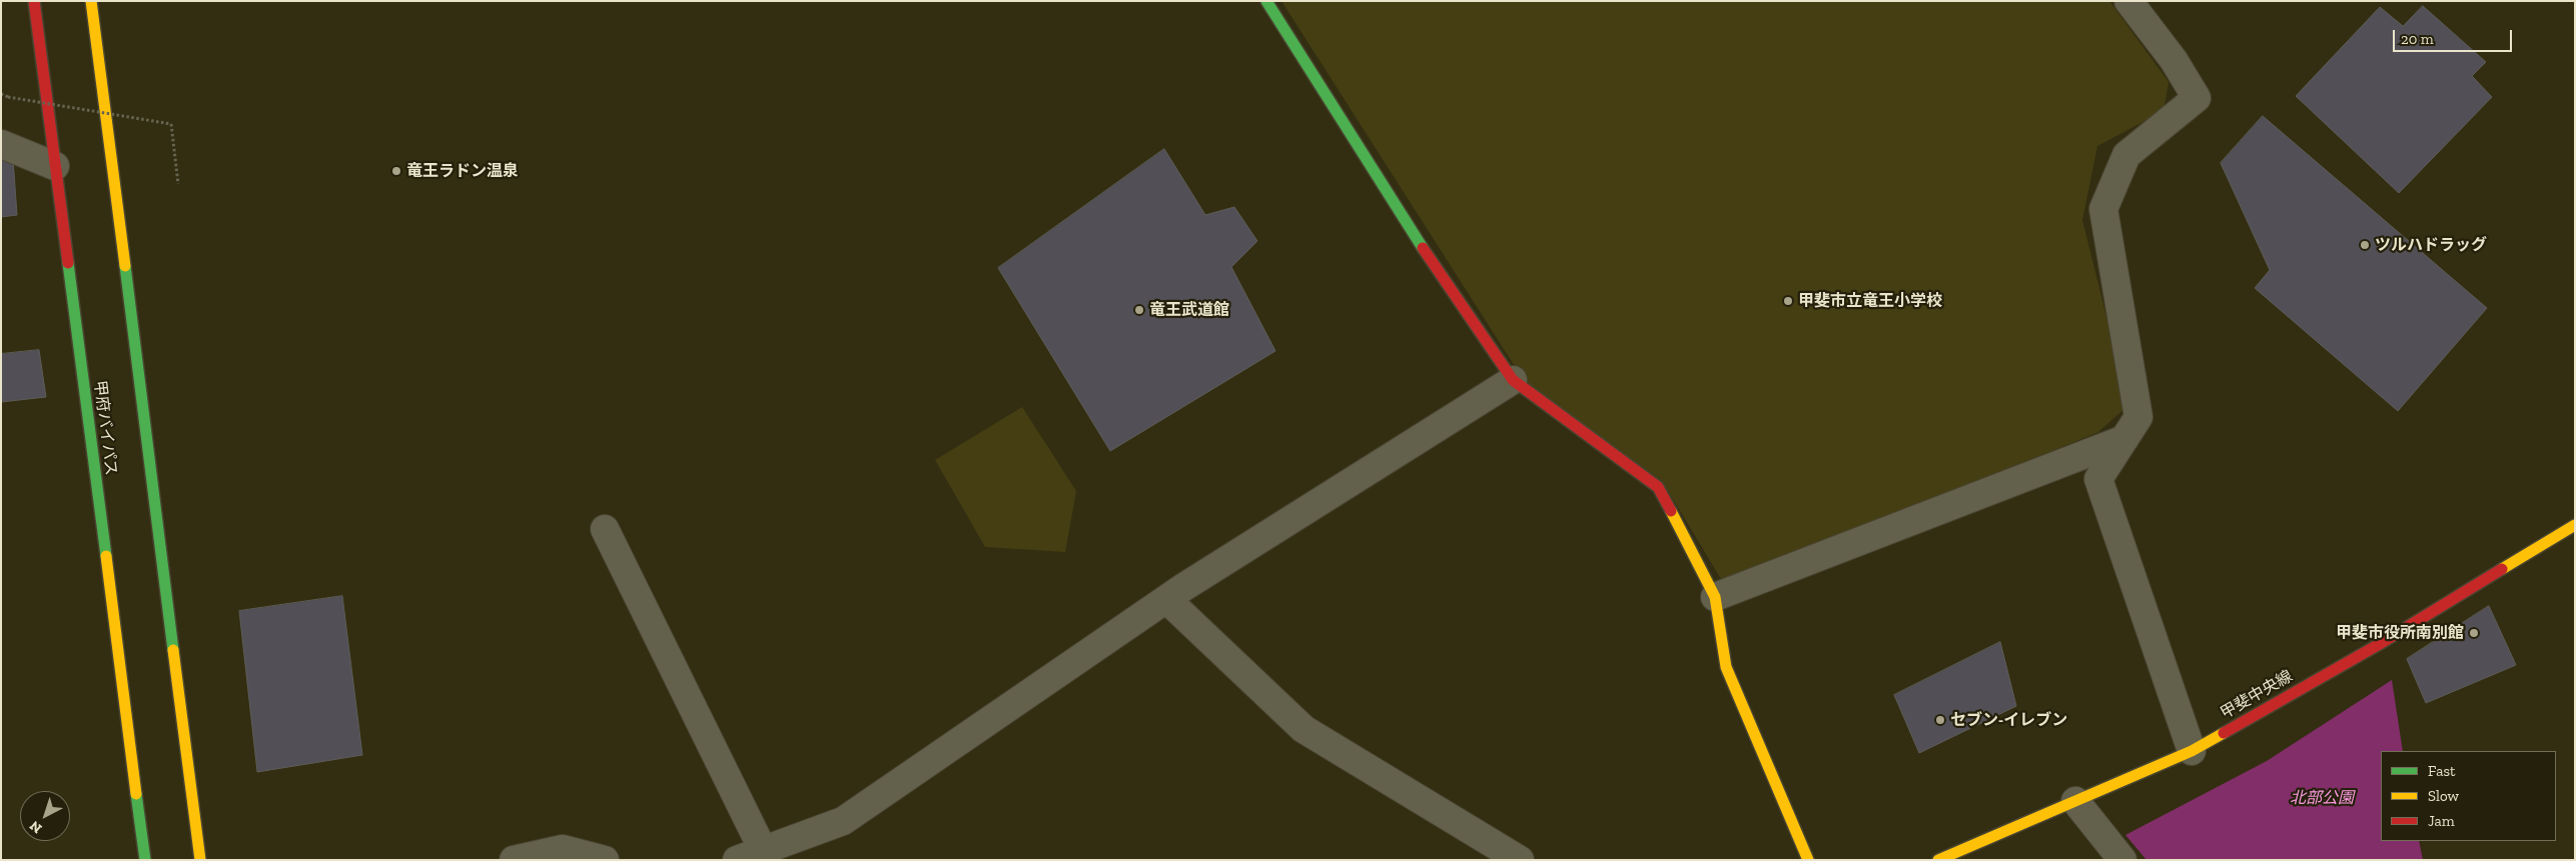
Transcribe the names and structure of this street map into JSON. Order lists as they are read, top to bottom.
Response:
{
  "streets": {
    "main road": ["甲府バイパス", "甲斐中央線"]
  },
  "parks": ["北部公園"],
  "places": [
    "竜王ラドン温泉",
    "ツルハドラッグ",
    "甲斐市立竜王小学校",
    "竜王武道館",
    "甲斐市役所南別館",
    "セブン-イレブン"
  ],
  "legend": ["Fast", "Slow", "Jam"],
  "scale_bar": "20 m",
  "north": "bottom left"
}
